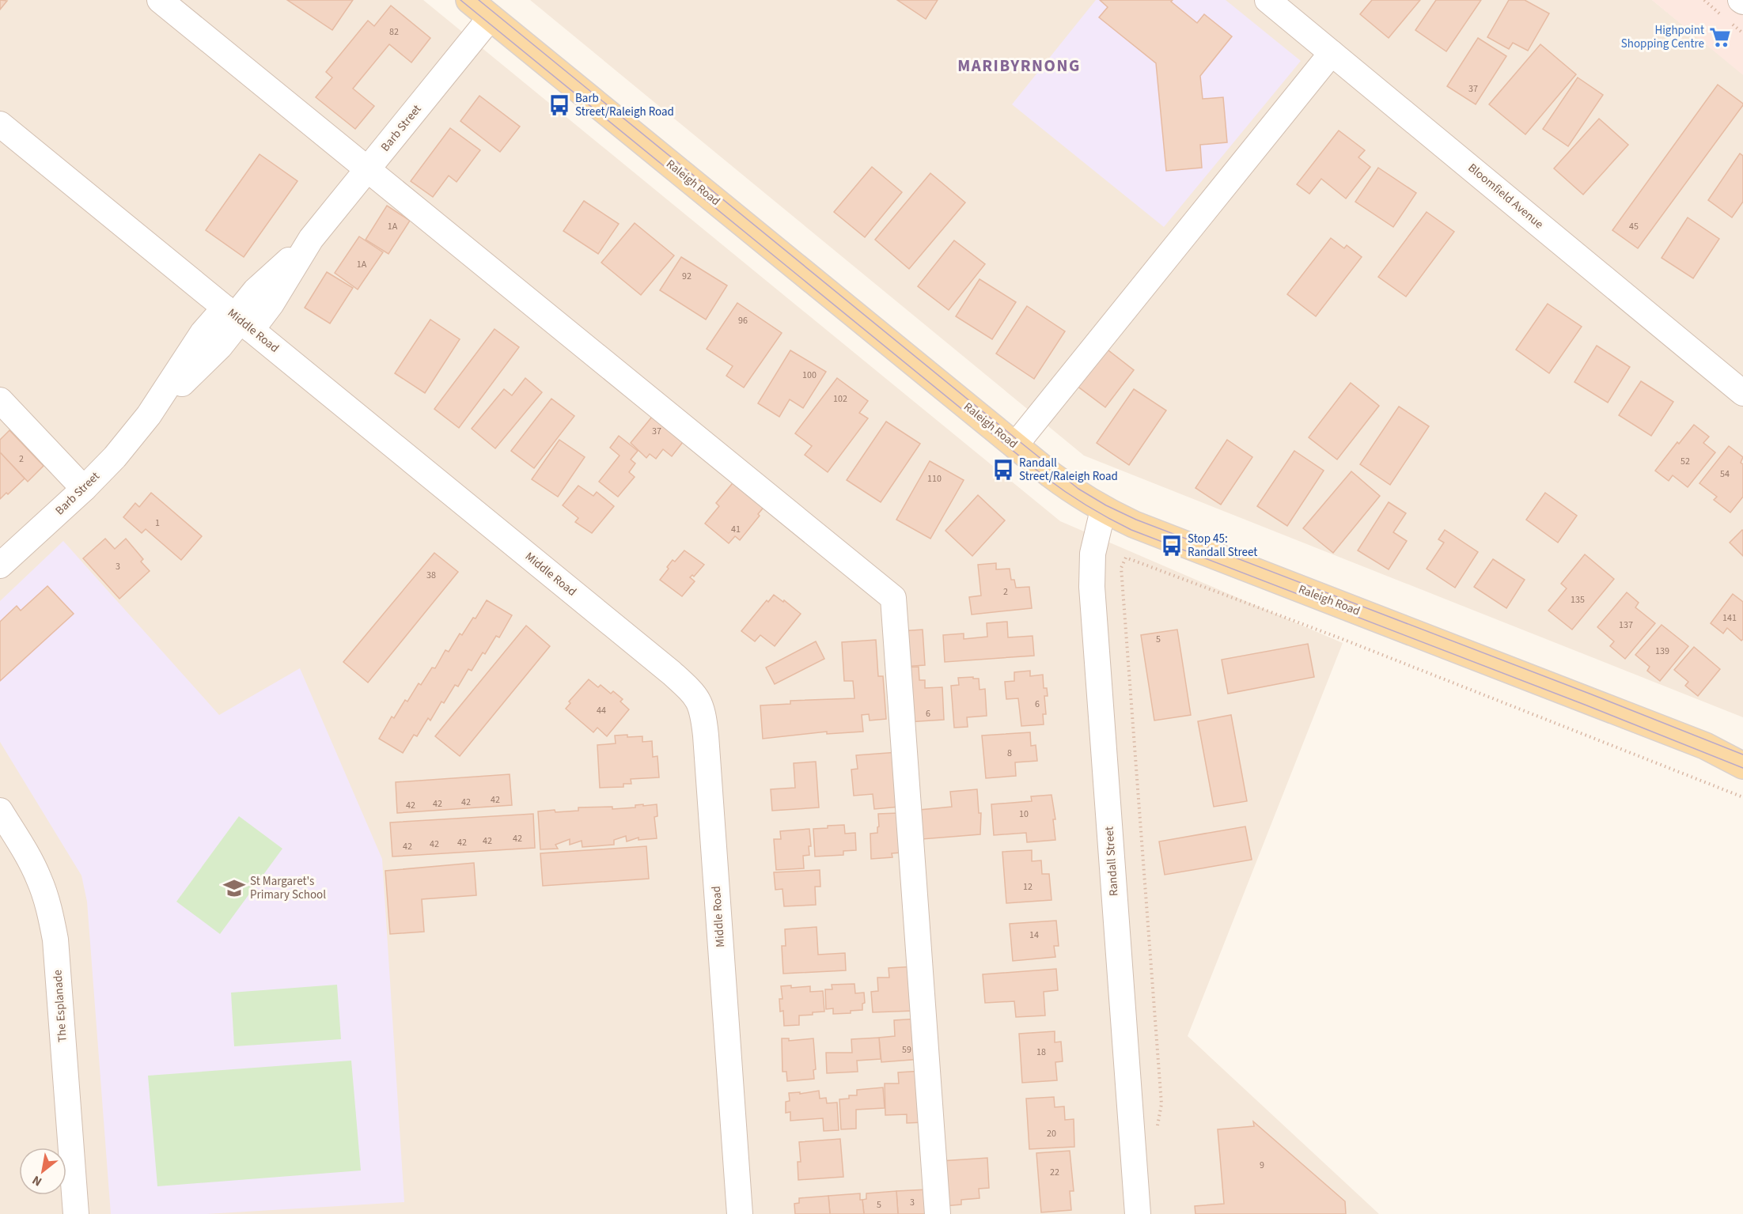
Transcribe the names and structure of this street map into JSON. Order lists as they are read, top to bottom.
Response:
{
  "streets": {
    "main road": ["Raleigh Road"],
    "street": [
      "Barb Street",
      "Bloomfield Avenue",
      "Middle Road",
      "Randall Street",
      "The Esplanade"
    ]
  },
  "crossings": [
    ["Barb Street", "Raleigh Road"],
    ["Barb Street", "Middle Road"],
    ["Raleigh Road", "Randall Street"]
  ],
  "districts": ["MARIBYRNONG"],
  "places": {
    "supermarket": ["Highpoint Shopping Centre"],
    "bus stop": ["Barb Street/Raleigh Road", "Randall Street/Raleigh Road", "Stop 45: Randall Street"],
    "school or university": ["St Margaret's Primary School"]
  },
  "house_numbers": [
    "82",
    "37",
    "1A",
    "45",
    "1A",
    "92",
    "96",
    "100",
    "102",
    "37",
    "2",
    "52",
    "54",
    "110",
    "1",
    "41",
    "3",
    "38",
    "2",
    "135",
    "141",
    "137",
    "5",
    "139",
    "6",
    "44",
    "6",
    "8",
    "42",
    "42",
    "42",
    "42",
    "10",
    "42",
    "42",
    "42",
    "42",
    "42",
    "12",
    "14",
    "59",
    "18",
    "20",
    "9",
    "22",
    "3",
    "5"
  ],
  "north": "bottom left"
}
